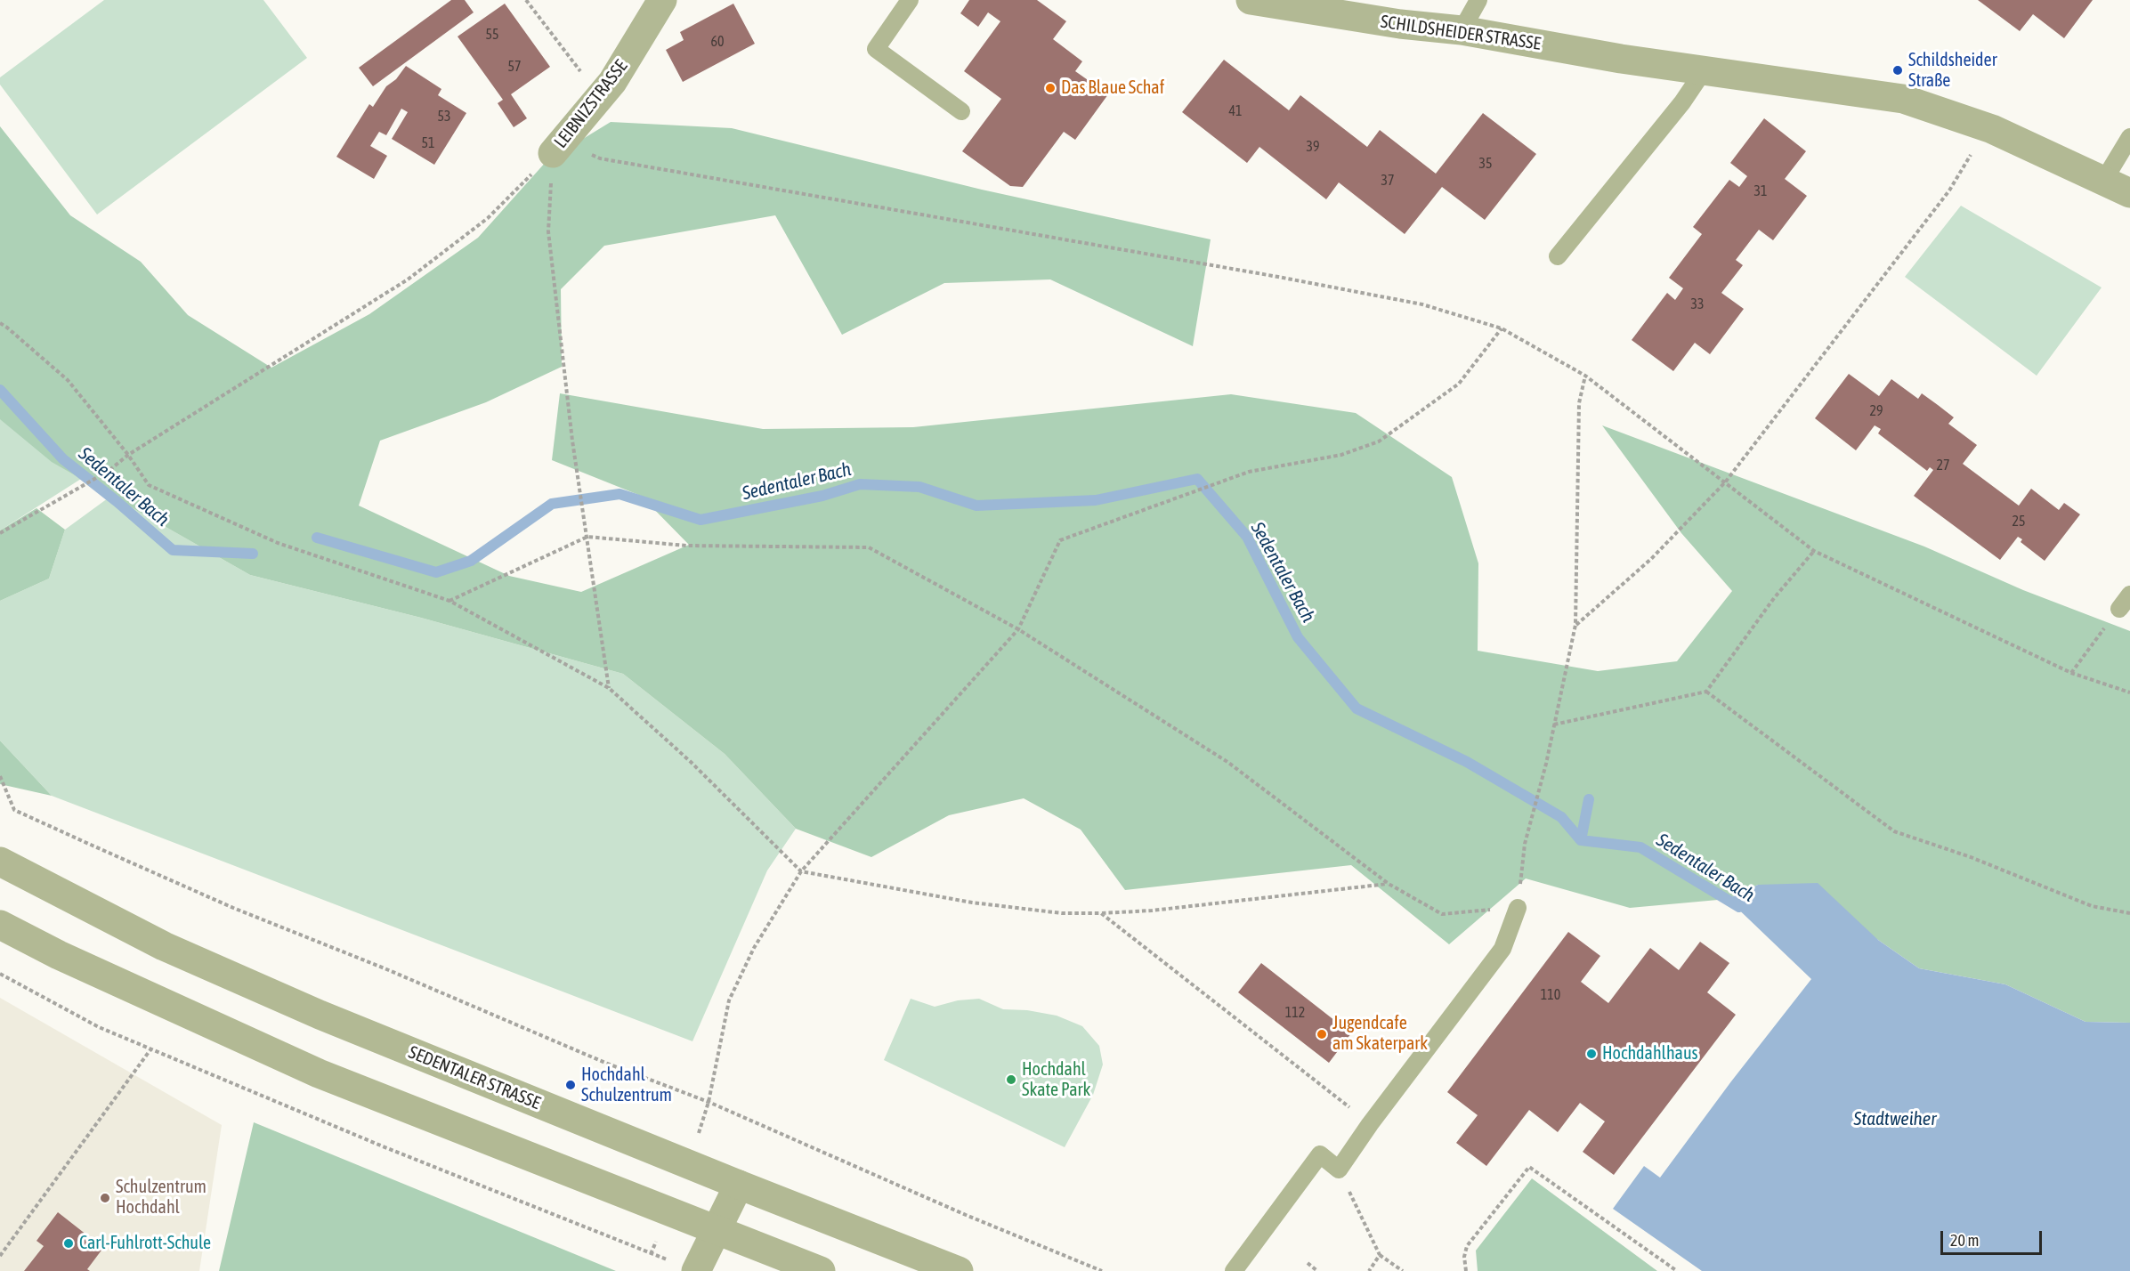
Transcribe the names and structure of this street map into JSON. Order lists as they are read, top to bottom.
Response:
{
  "streets": {
    "street": ["SCHILDSHEIDER STRASSE", "LEIBNIZSTRASSE", "SEDENTALER STRASSE"]
  },
  "water": ["Sedentaler Bach", "Stadtweiher"],
  "places": [
    "Schildsheider Straße",
    "Das Blaue Schaf",
    "Jugendcafe am Skaterpark",
    "Hochdahlhaus",
    "Hochdahl Skate Park",
    "Hochdahl Schulzentrum",
    "Schulzentrum Hochdahl",
    "Carl-Fuhlrott-Schule"
  ],
  "house_numbers": [
    "55",
    "60",
    "57",
    "41",
    "53",
    "51",
    "39",
    "35",
    "37",
    "31",
    "33",
    "29",
    "27",
    "25",
    "110",
    "112"
  ],
  "scale_bar": "20 m"
}
